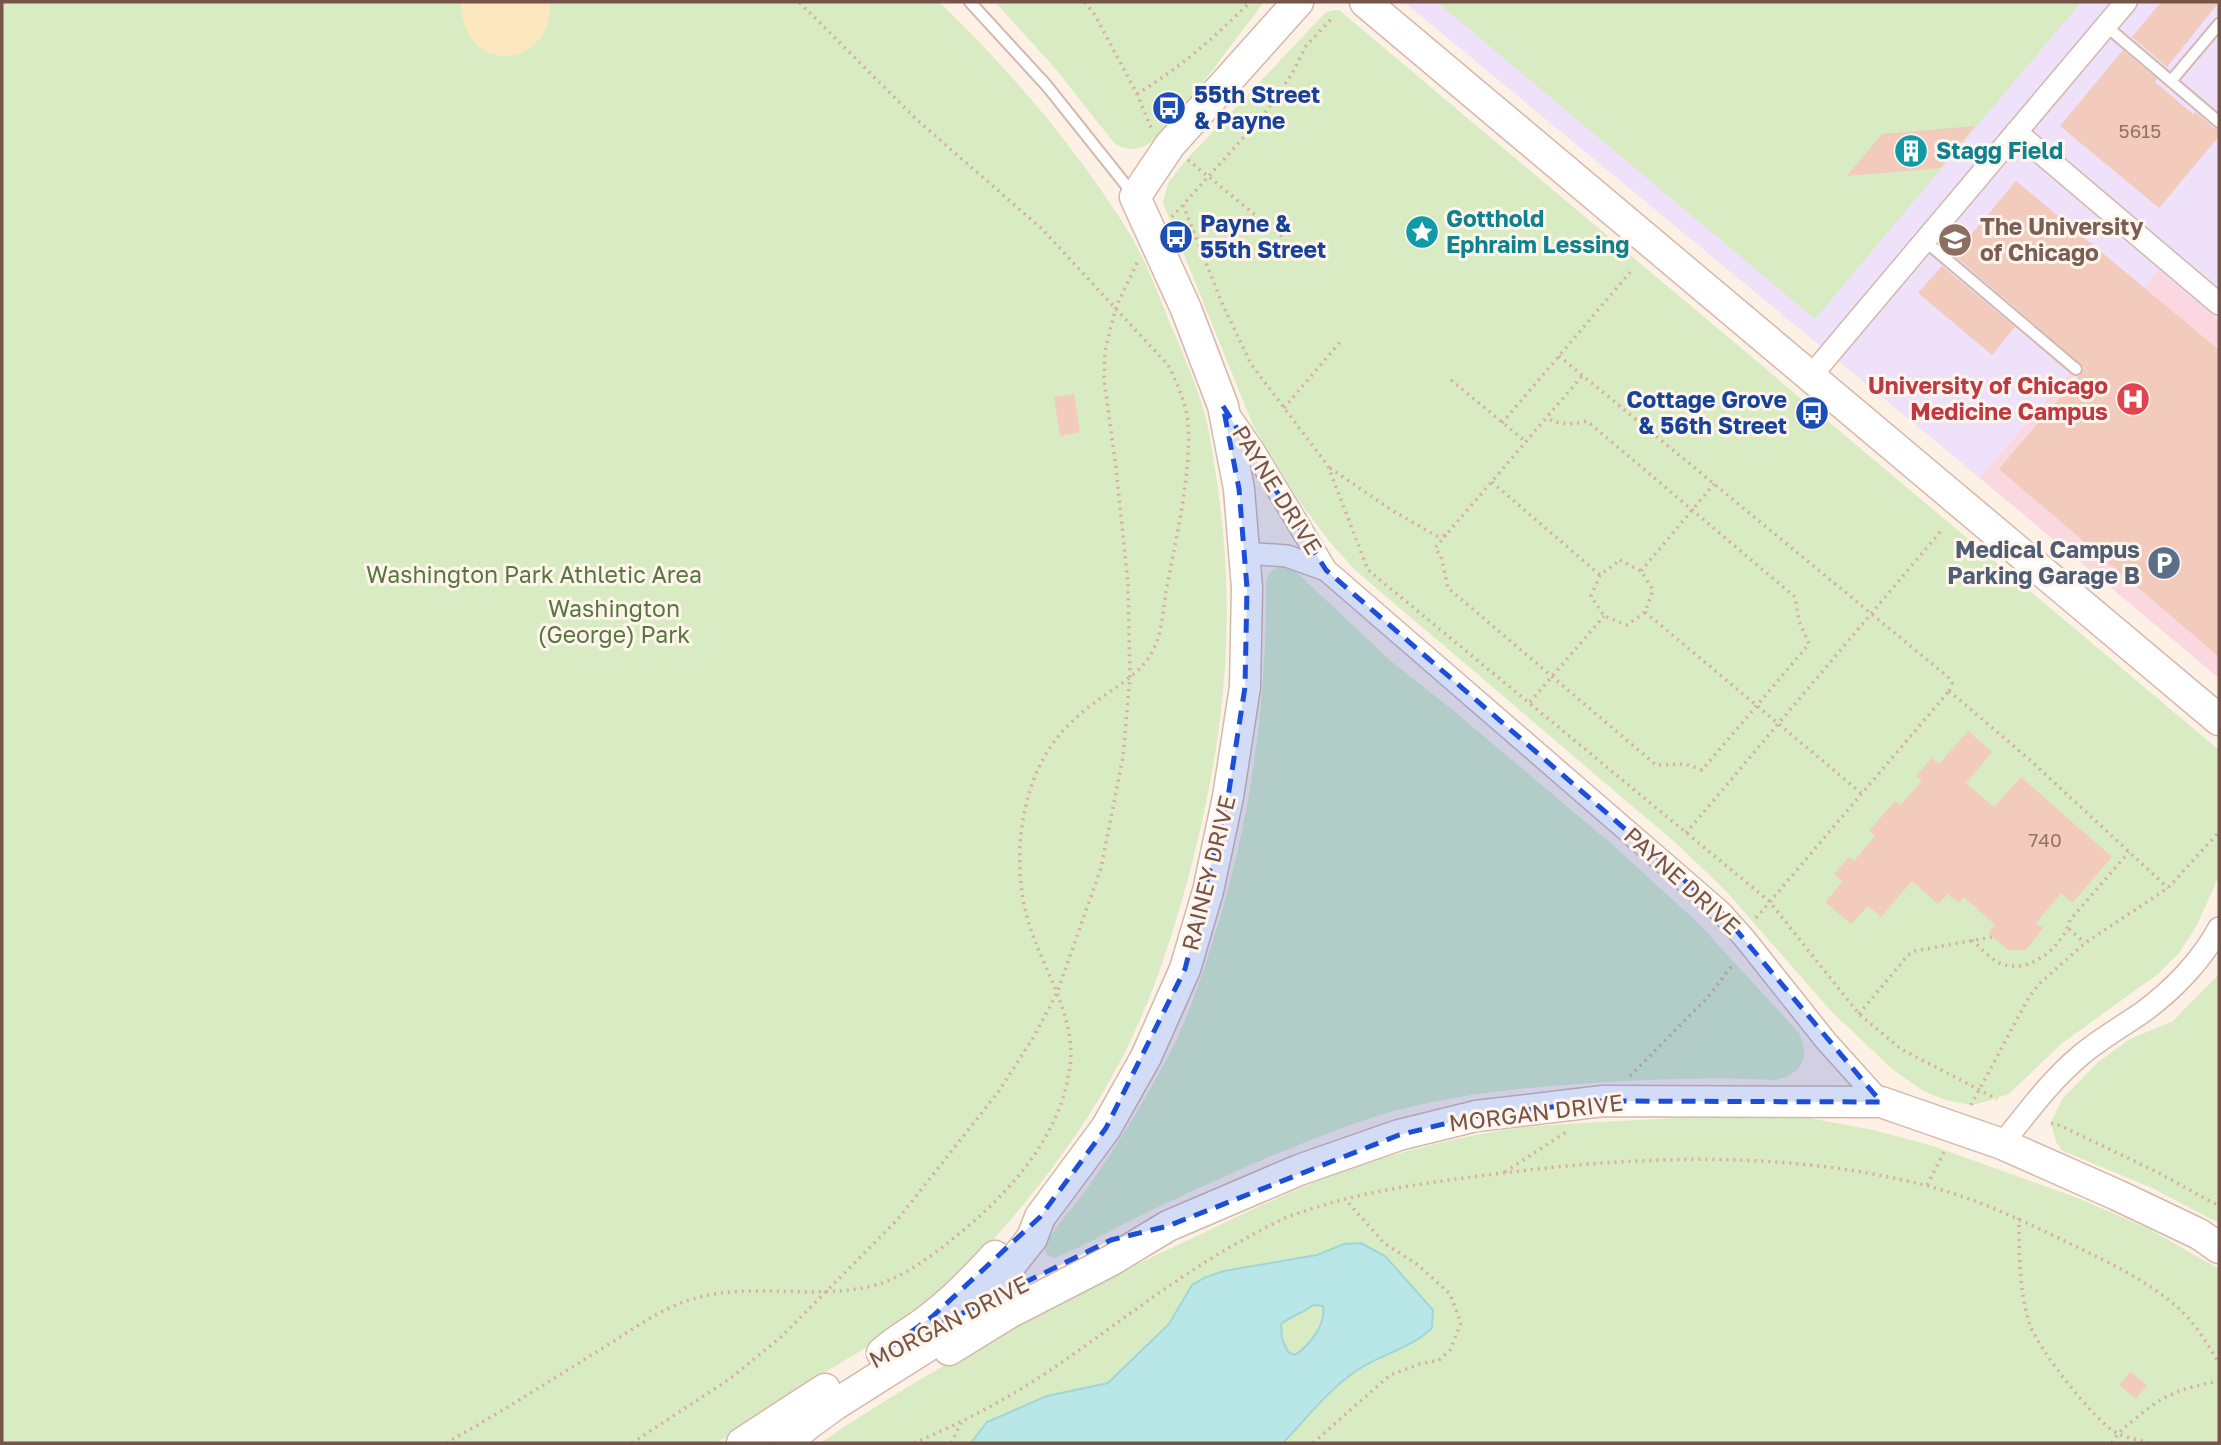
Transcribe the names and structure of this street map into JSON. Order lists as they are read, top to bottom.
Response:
{
  "streets": {
    "street": ["PAYNE DRIVE", "RAINEY DRIVE", "MORGAN DRIVE"]
  },
  "crossings": [
    ["PAYNE DRIVE", "RAINEY DRIVE"],
    ["PAYNE DRIVE", "MORGAN DRIVE"],
    ["RAINEY DRIVE", "MORGAN DRIVE"]
  ],
  "parks": ["Washington Park Athletic Area", "Washington (George) Park"],
  "places": {
    "bus stop": ["55th Street & Payne", "Payne & 55th Street", "Cottage Grove & 56th Street"],
    "building": ["Stagg Field"],
    "place": ["Gotthold Ephraim Lessing"],
    "school or university": ["The University of Chicago"],
    "hospital": ["University of Chicago Medicine Campus"],
    "parking": ["Medical Campus Parking Garage B"]
  },
  "house_numbers": ["5615", "740"]
}
